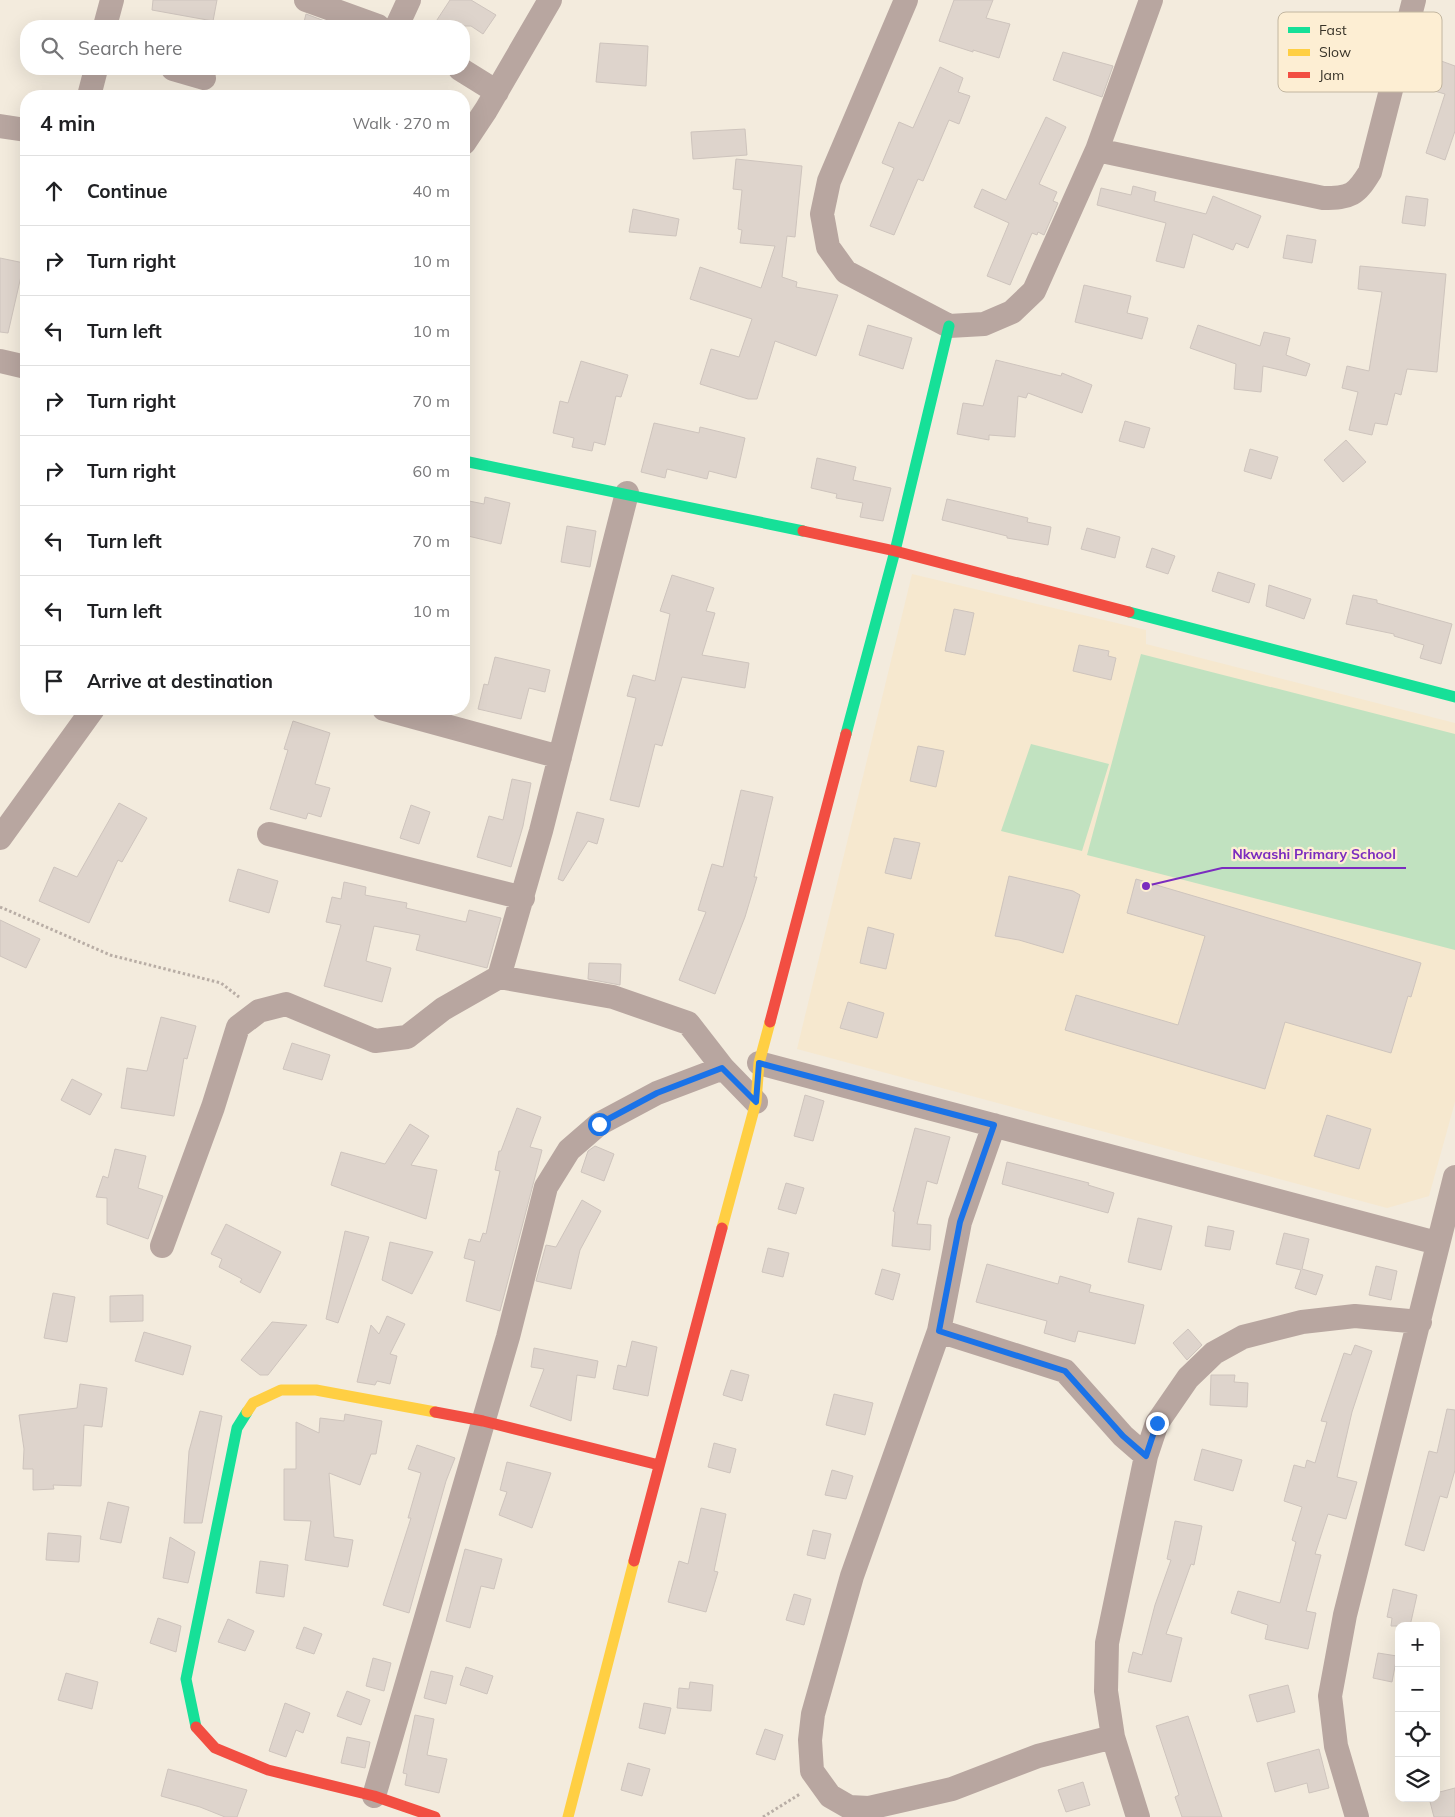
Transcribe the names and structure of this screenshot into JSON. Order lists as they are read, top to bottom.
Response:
{
  "places": ["Nkwashi Primary School"],
  "legend": ["Fast", "Slow", "Jam"],
  "page": {
    "search": "Search here",
    "heading": ["4 min", "Walk · 270 m"],
    "list": [
      ["Continue", "40 m"],
      ["Turn right", "10 m"],
      ["Turn left", "10 m"],
      ["Turn right", "70 m"],
      ["Turn right", "60 m"],
      ["Turn left", "70 m"],
      ["Turn left", "10 m"],
      "Arrive at destination"
    ],
    "map_buttons": ["+", "−"]
  }
}
